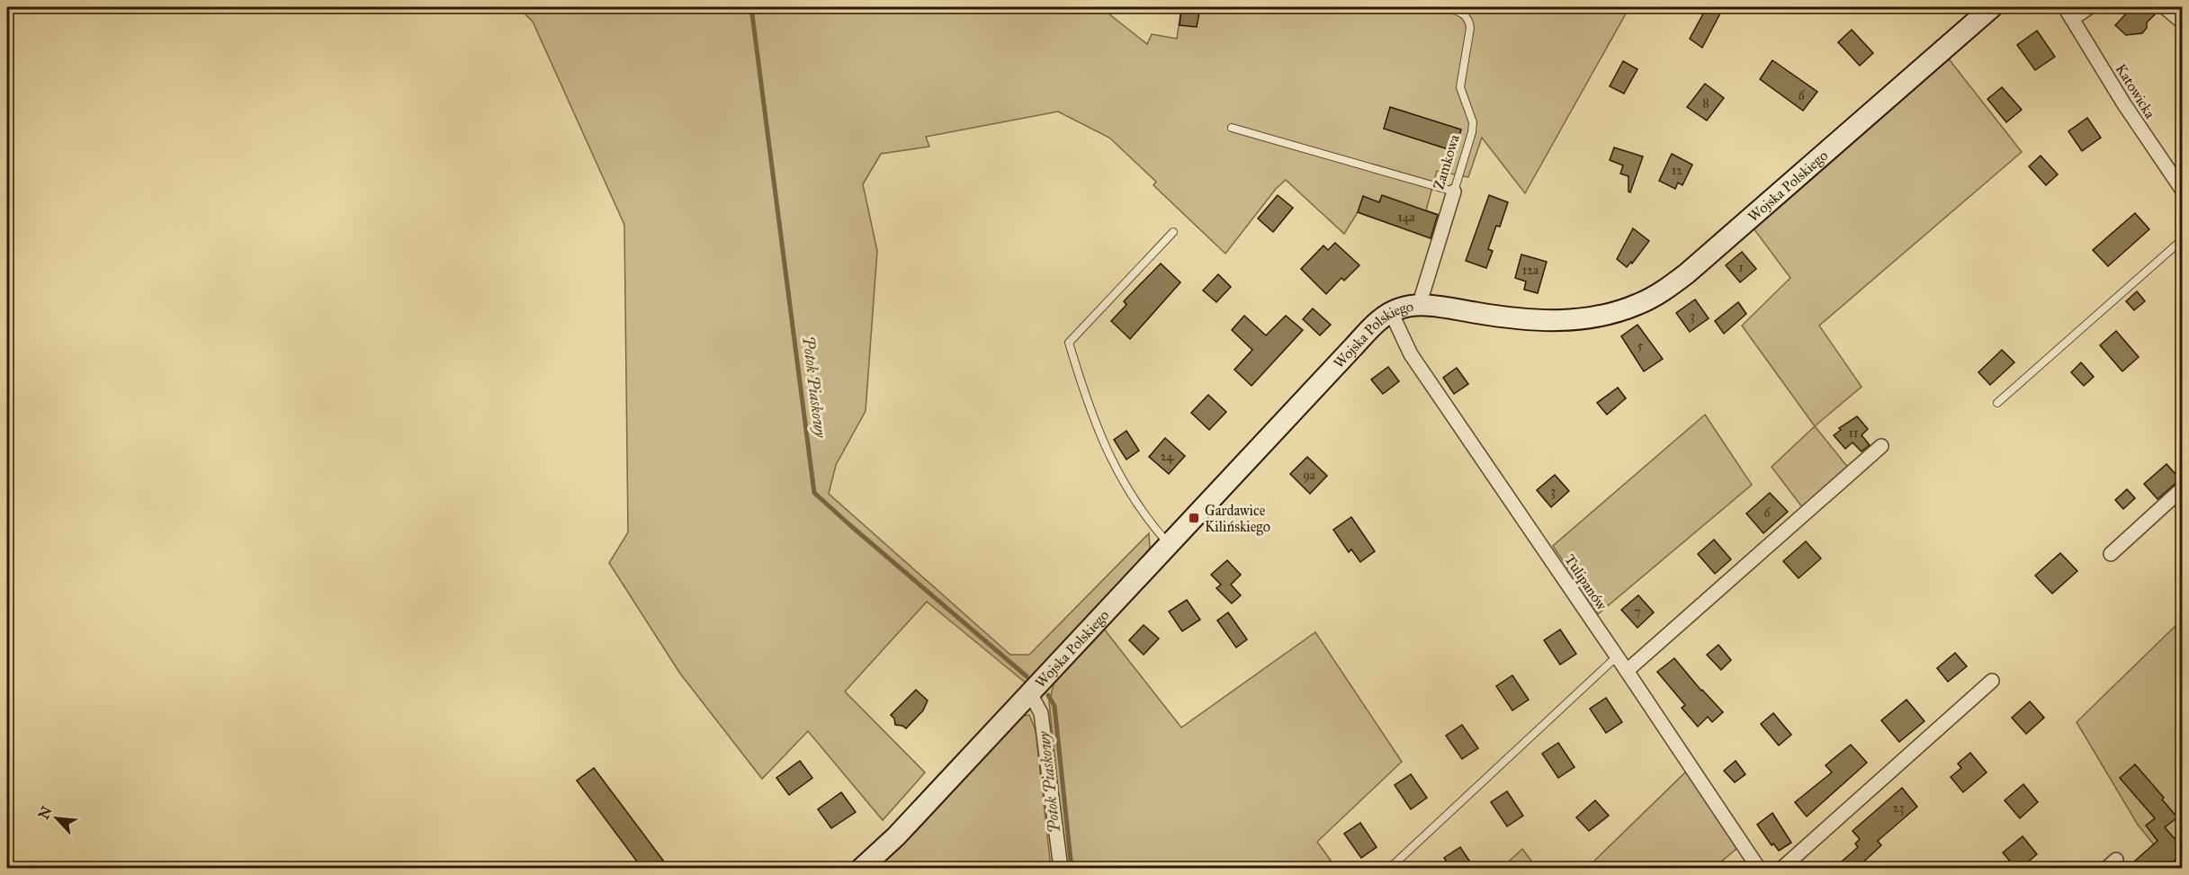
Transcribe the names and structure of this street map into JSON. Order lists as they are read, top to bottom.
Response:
{
  "streets": {
    "street": [
      "Katowicka",
      "Zamkowa",
      "Wojska Polskiego",
      "Tulipanów"
    ]
  },
  "crossings": [
    ["Zamkowa", "Wojska Polskiego"],
    ["Wojska Polskiego", "Tulipanów"]
  ],
  "water": ["Potok Piaskowy"],
  "places": {
    "transit": ["Gardawice Kilińskiego"]
  },
  "house_numbers": [
    "6",
    "8",
    "12",
    "14a",
    "1",
    "12a",
    "3",
    "5",
    "11",
    "24",
    "9a",
    "3",
    "6",
    "7",
    "23"
  ],
  "north": "top left"
}
